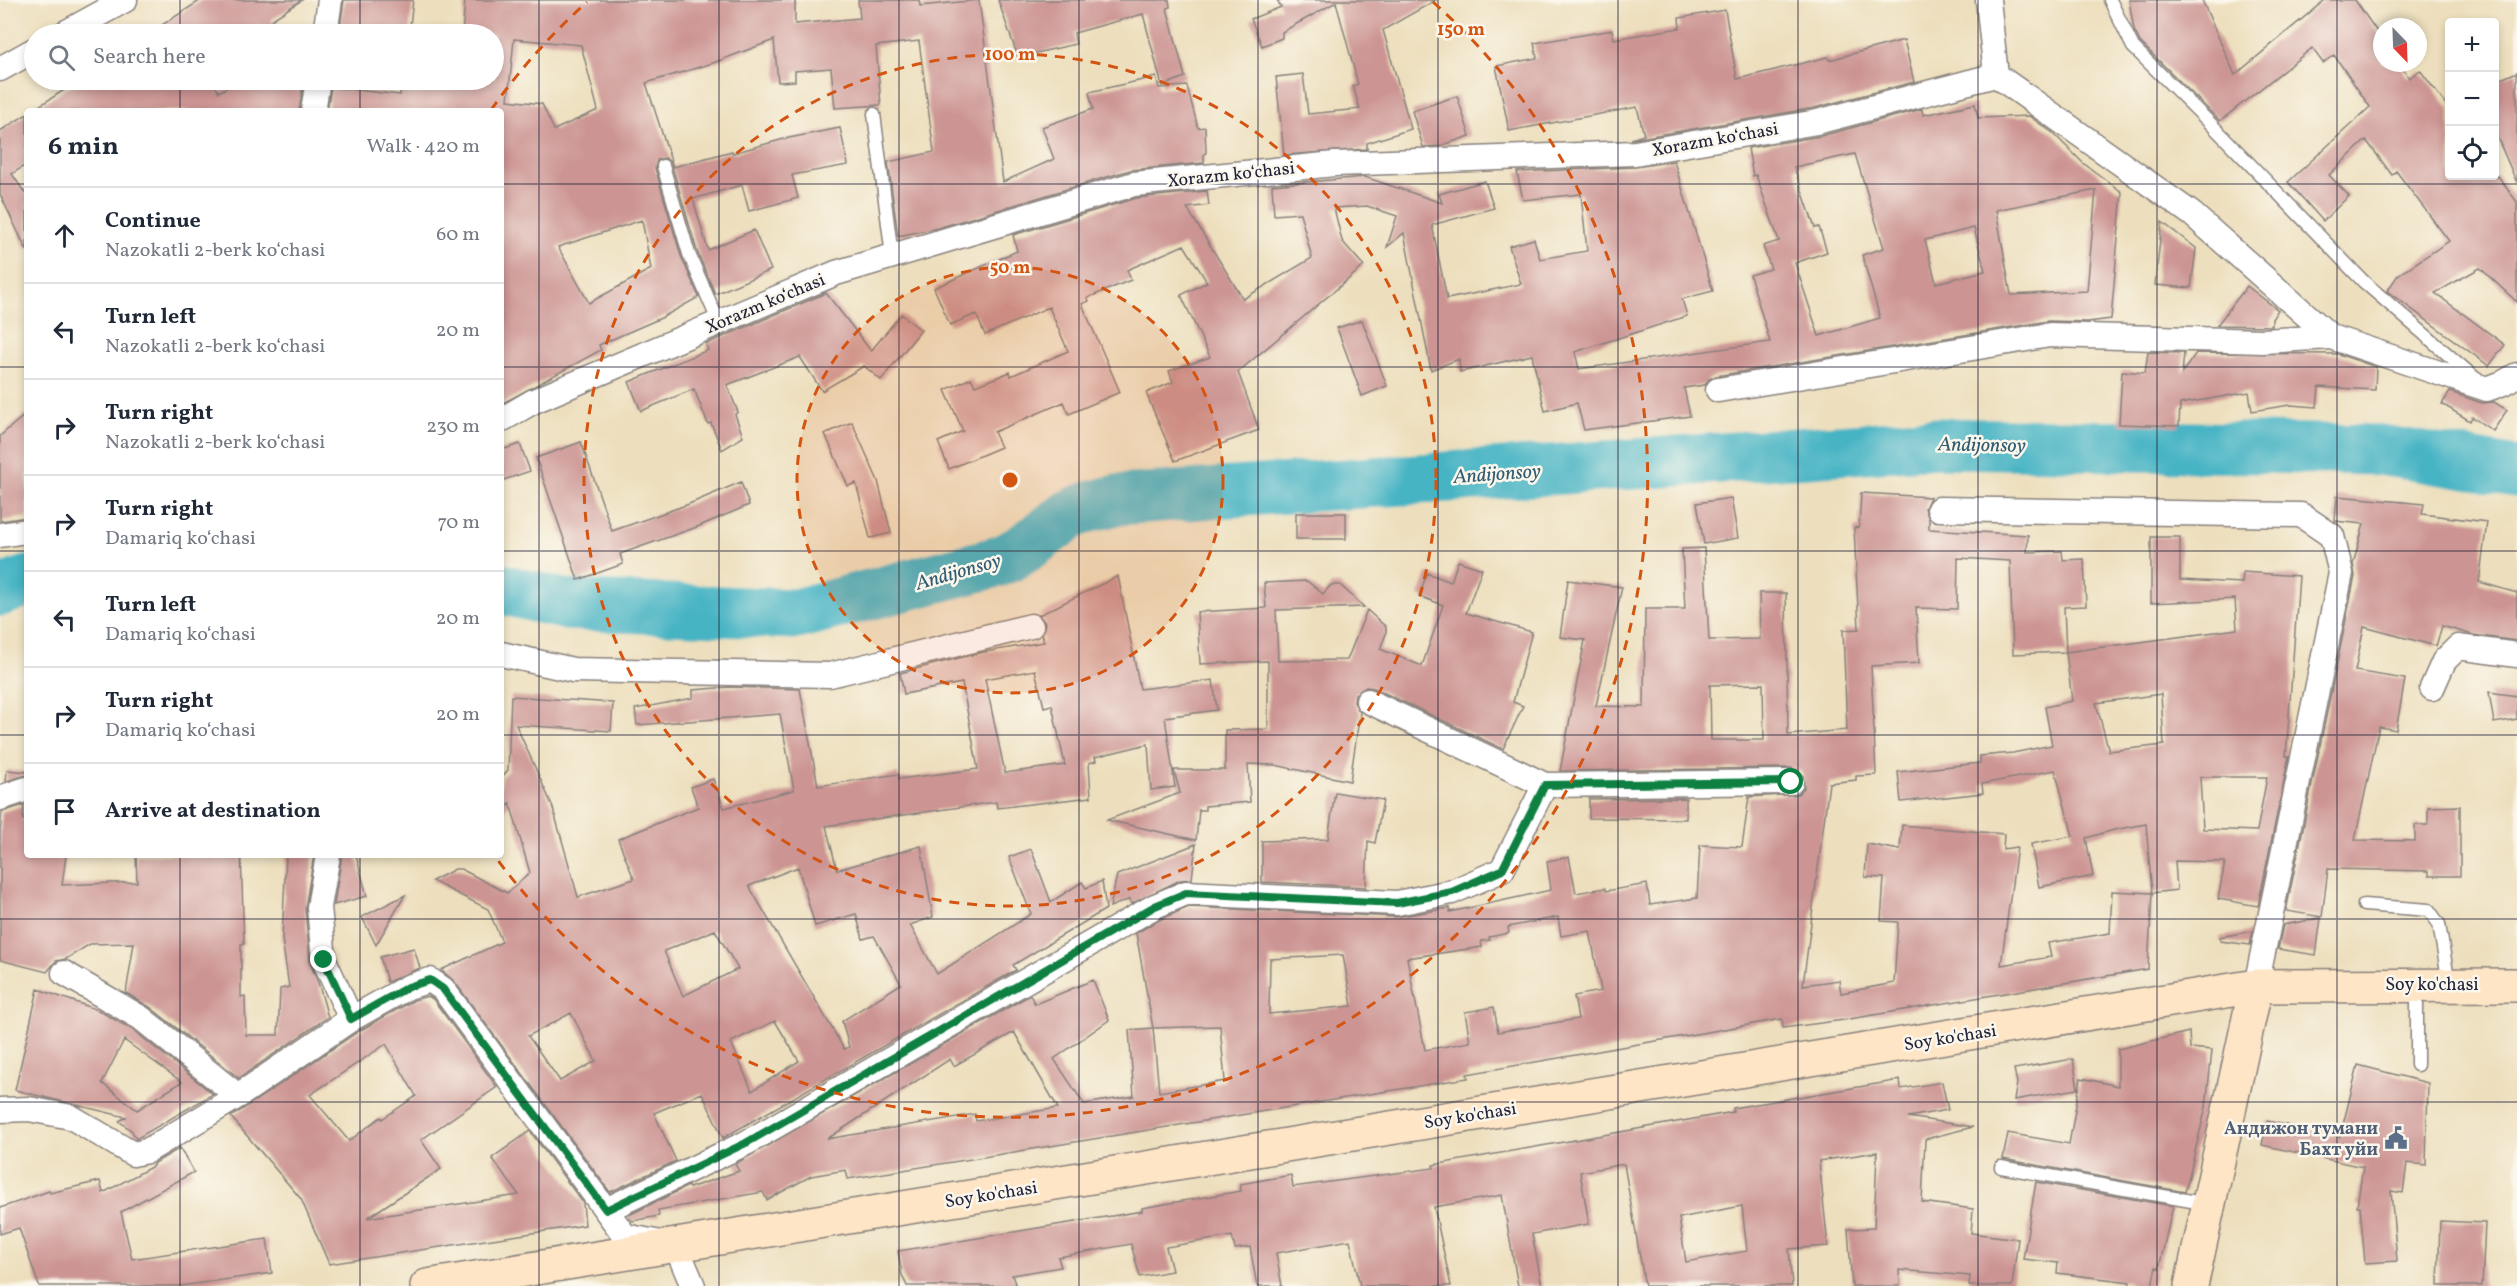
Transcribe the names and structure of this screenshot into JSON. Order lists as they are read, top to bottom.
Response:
{
  "streets": {
    "main road": ["Soy ko'chasi"],
    "street": ["Xorazm koʻchasi"]
  },
  "water": ["Andijonsoy"],
  "places": {
    "public building": ["Андижон тумани Бахт уйи"]
  },
  "north": "bottom right",
  "page": {
    "map_buttons": ["+", "−"],
    "search": "Search here",
    "heading": ["6 min", "Walk · 420 m"],
    "list": [
      ["Continue", "Nazokatli 2-berk koʻchasi", "60 m"],
      ["Turn left", "Nazokatli 2-berk koʻchasi", "20 m"],
      ["Turn right", "Nazokatli 2-berk koʻchasi", "230 m"],
      ["Turn right", "Damariq koʻchasi", "70 m"],
      ["Turn left", "Damariq koʻchasi", "20 m"],
      ["Turn right", "Damariq koʻchasi", "20 m"],
      "Arrive at destination"
    ]
  },
  "rings": ["150 m", "100 m", "50 m"]
}
